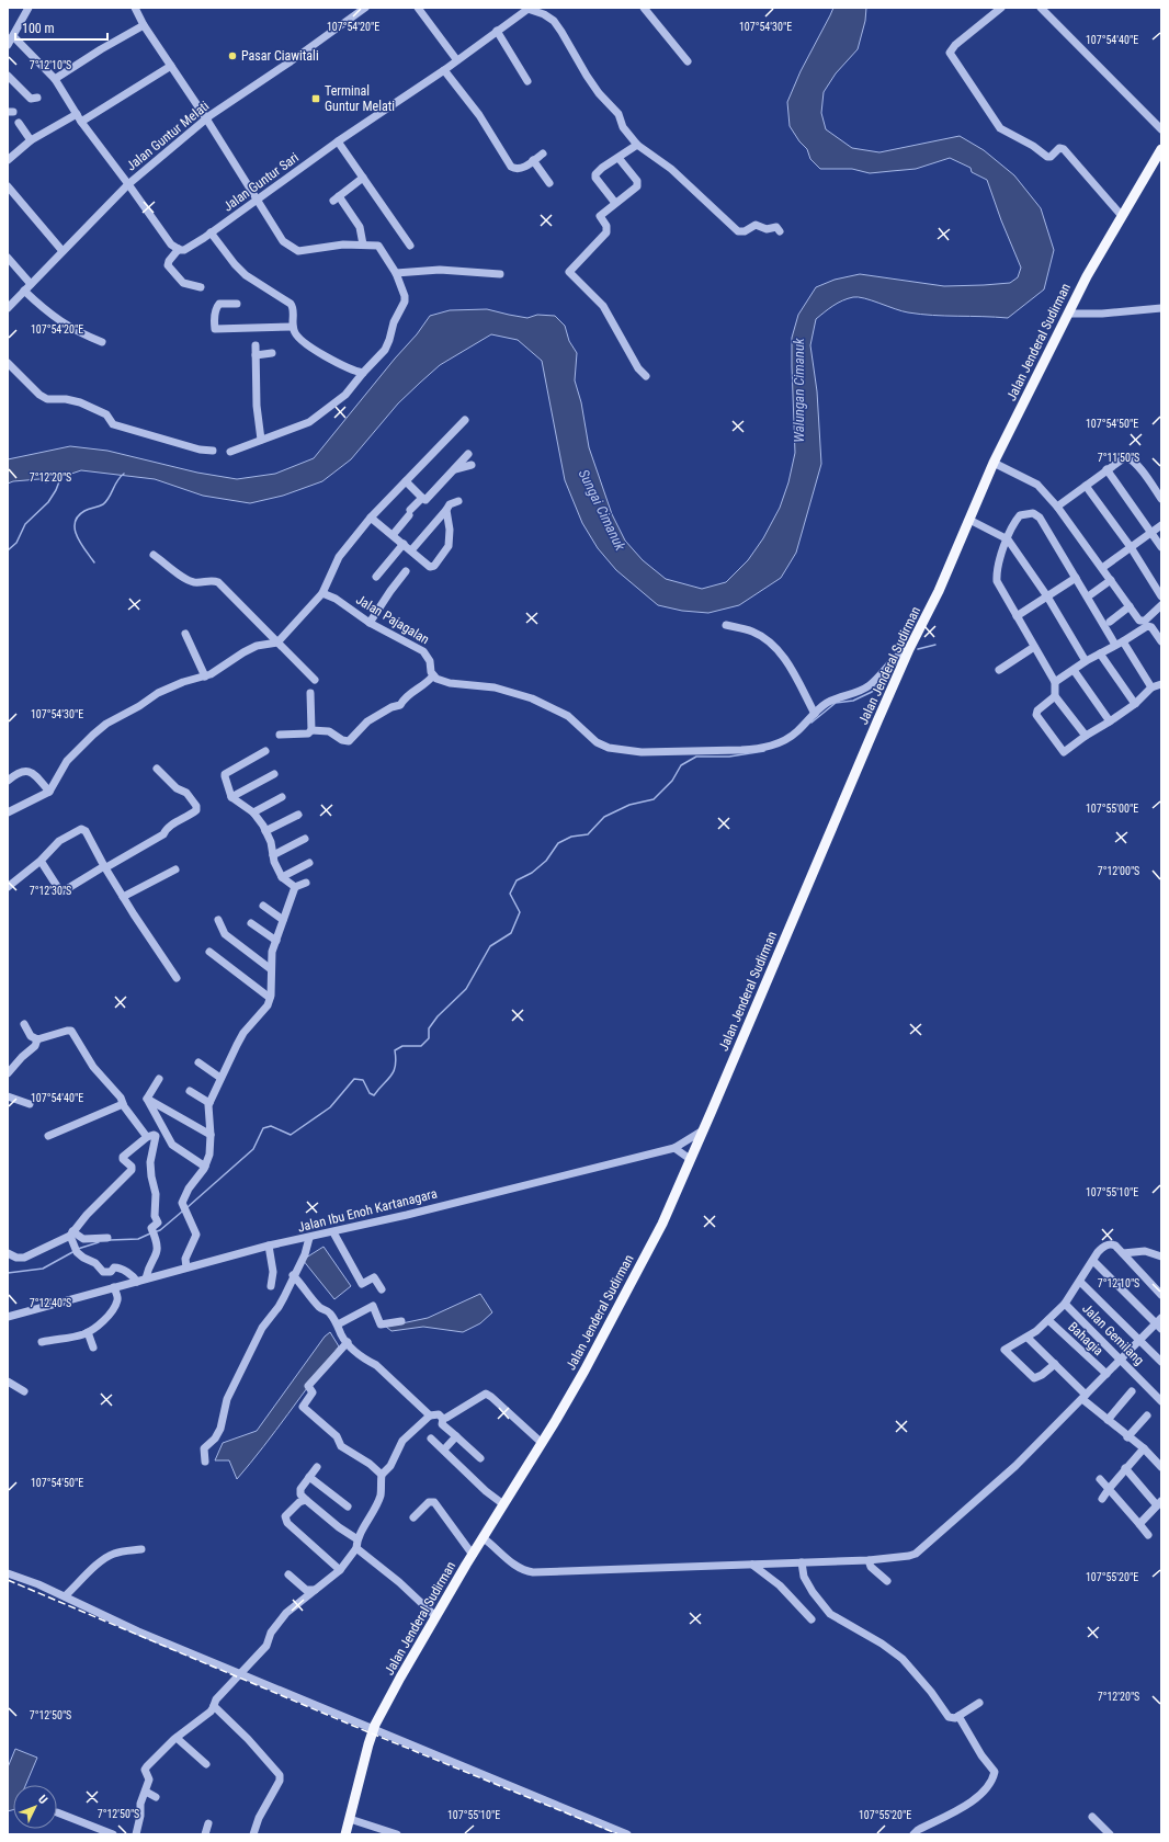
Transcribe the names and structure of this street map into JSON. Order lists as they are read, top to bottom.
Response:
{
  "streets": {
    "main road": ["Jalan Jenderal Sudirman"],
    "street": [
      "Jalan Guntur Melati",
      "Jalan Guntur Sari",
      "Jalan Pajagalan",
      "Jalan Ibu Enoh Kartanagara",
      "Jalan Gemilang",
      "Bahagia"
    ]
  },
  "crossings": [
    ["Jalan Jenderal Sudirman", "Jalan Ibu Enoh Kartanagara"]
  ],
  "water": ["Walungan Cimanuk", "Sungai Cimanuk"],
  "places": {
    "other": ["Pasar Ciawitali"],
    "transit": ["Terminal Guntur Melati"]
  },
  "scale_bar": "100 m",
  "north": "top right",
  "coordinates": [
    "107°54'20\"E",
    "107°54'30\"E",
    "107°54'40\"E",
    "7°12'10\"S",
    "107°54'50\"E",
    "7°11'50\"S",
    "7°12'20\"S",
    "107°55'00\"E",
    "7°12'00\"S",
    "7°12'30\"S",
    "107°55'10\"E",
    "7°12'40\"S",
    "107°55'20\"E",
    "7°12'50\"S"
  ]
}
